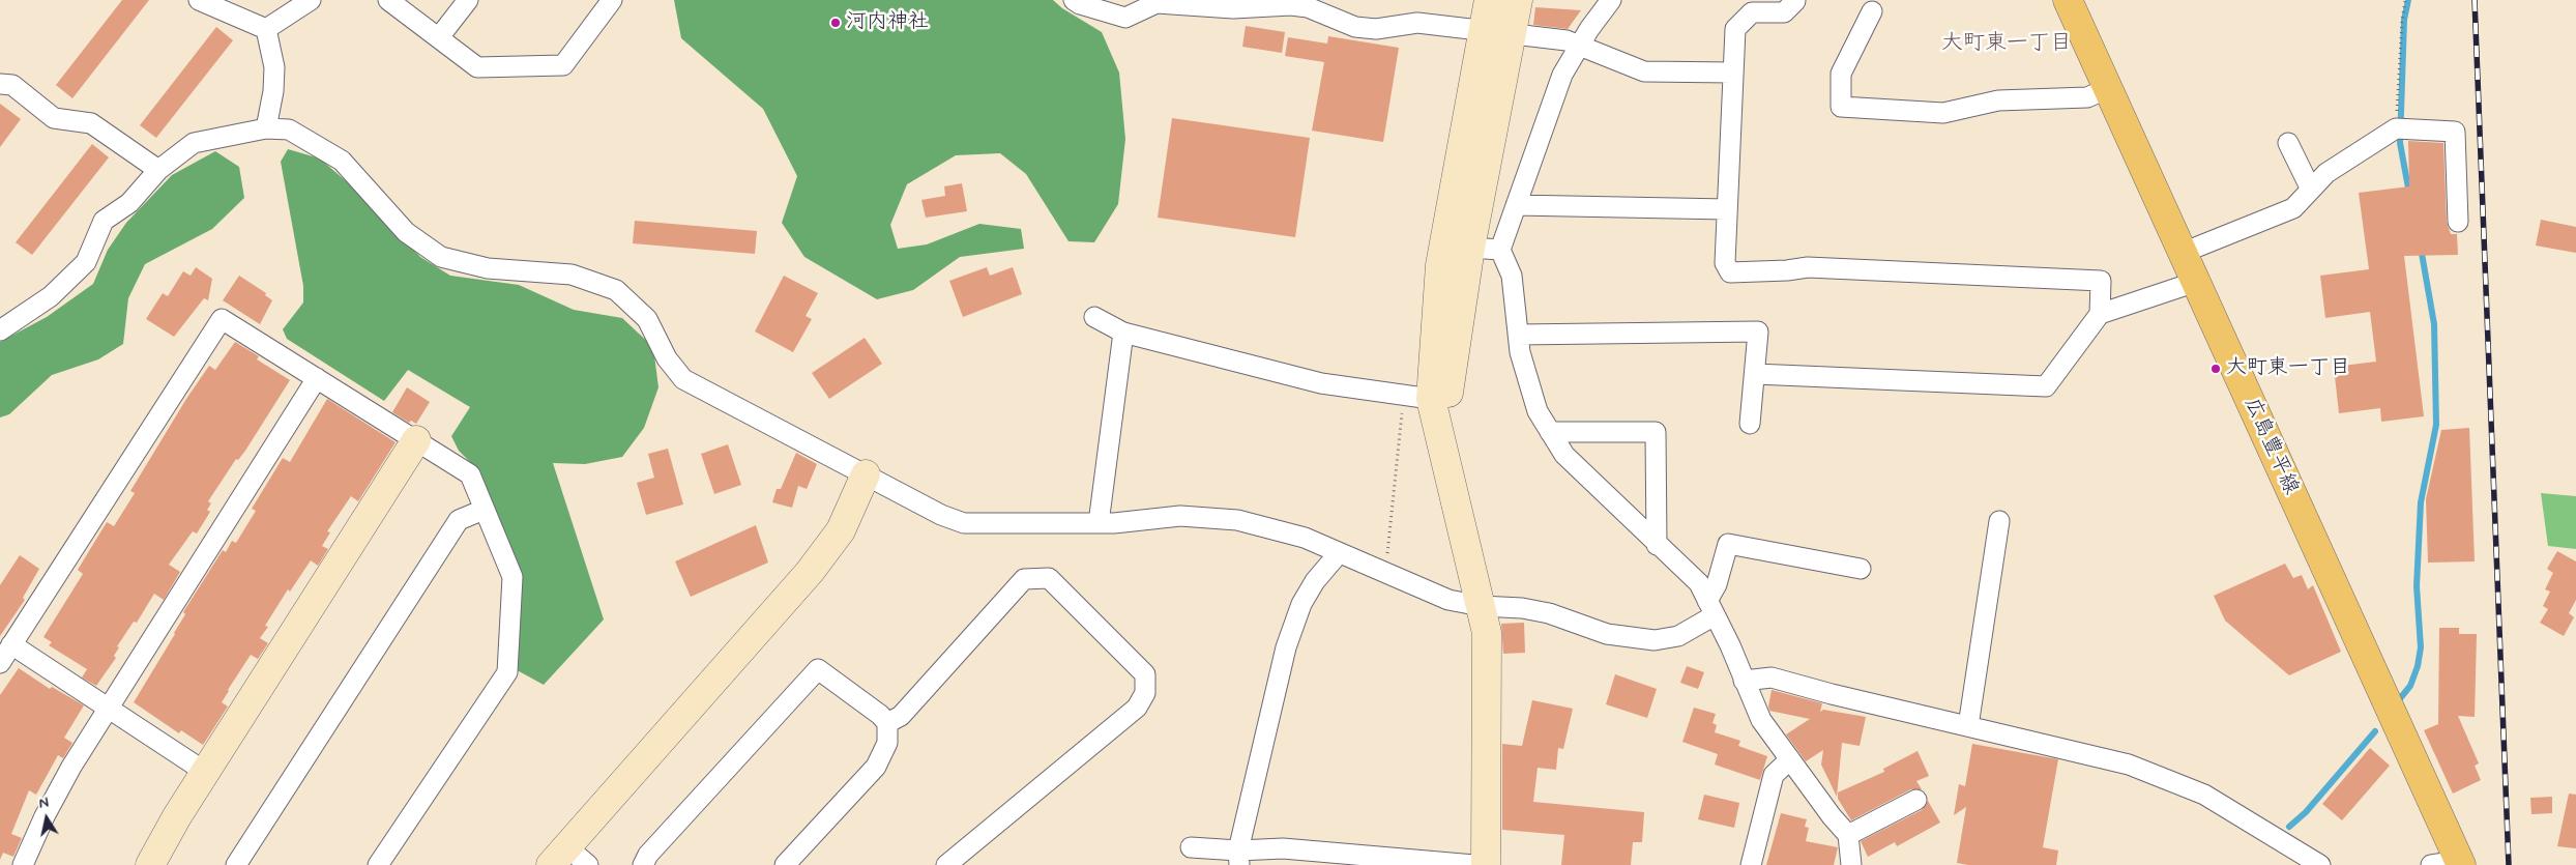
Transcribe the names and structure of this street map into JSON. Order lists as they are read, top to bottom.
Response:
{
  "streets": {
    "main road": ["広島豊平線"]
  },
  "districts": ["大町東一丁目"],
  "places": ["河内神社", "大町東一丁目"],
  "north": "top"
}
